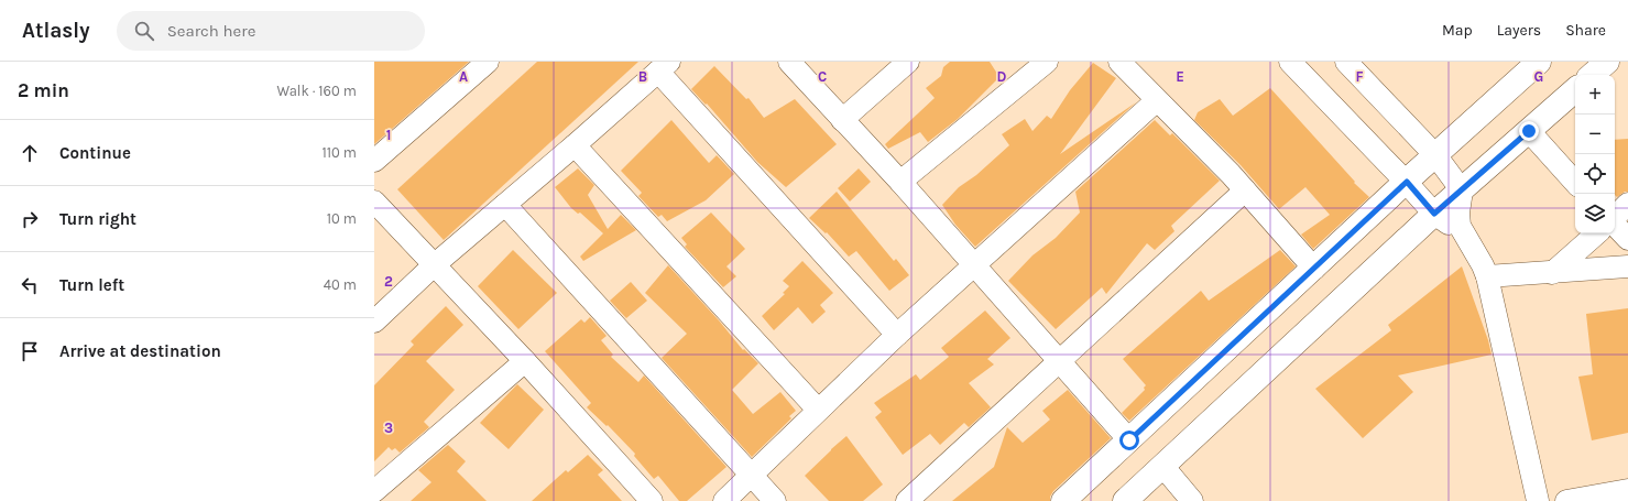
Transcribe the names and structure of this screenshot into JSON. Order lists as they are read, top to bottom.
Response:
{
  "page": {
    "header": "Atlasly",
    "search": "Search here",
    "nav": ["Map", "Layers", "Share"],
    "heading": ["2 min", "Walk · 160 m"],
    "map_buttons": ["+", "−"],
    "list": [
      ["Continue", "110 m"],
      ["Turn right", "10 m"],
      ["Turn left", "40 m"],
      "Arrive at destination"
    ]
  },
  "grid": {
    "columns": [
      "A",
      "B",
      "C",
      "D",
      "E",
      "F",
      "G"
    ],
    "rows": ["1", "2", "3"]
  }
}
